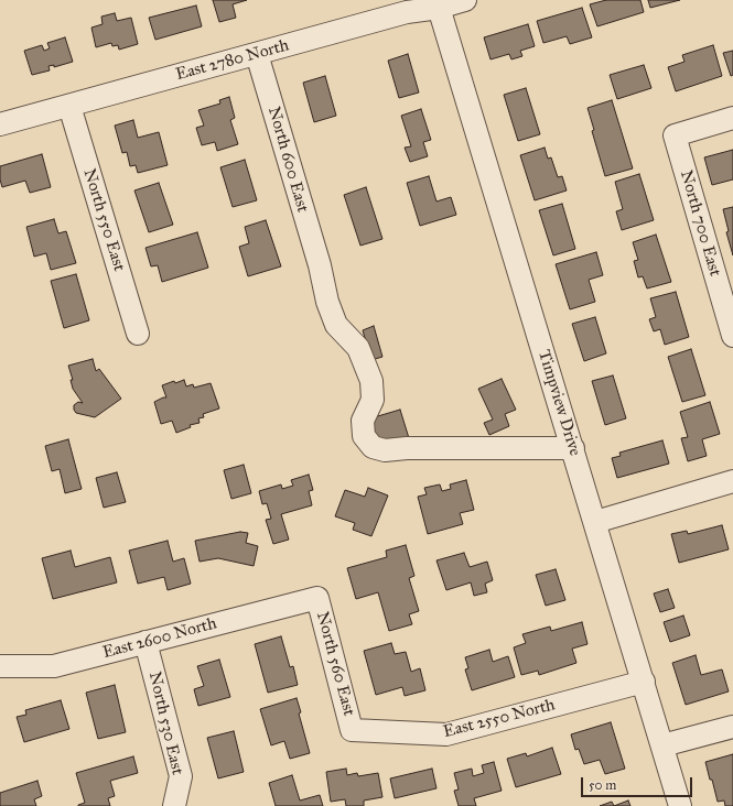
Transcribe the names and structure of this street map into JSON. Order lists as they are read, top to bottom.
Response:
{
  "streets": {
    "street": [
      "East 2780 North",
      "North 600 East",
      "North 550 East",
      "North 700 East",
      "Timpview Drive",
      "East 2600 North",
      "North 560 East",
      "East 2550 North",
      "North 530 East"
    ]
  },
  "crossings": [
    ["East 2780 North", "North 600 East"],
    ["East 2780 North", "North 550 East"],
    ["East 2780 North", "Timpview Drive"],
    ["North 600 East", "Timpview Drive"],
    ["Timpview Drive", "East 2550 North"],
    ["East 2600 North", "North 560 East"],
    ["East 2600 North", "North 530 East"],
    ["North 560 East", "East 2550 North"]
  ],
  "scale_bar": "50 m"
}
